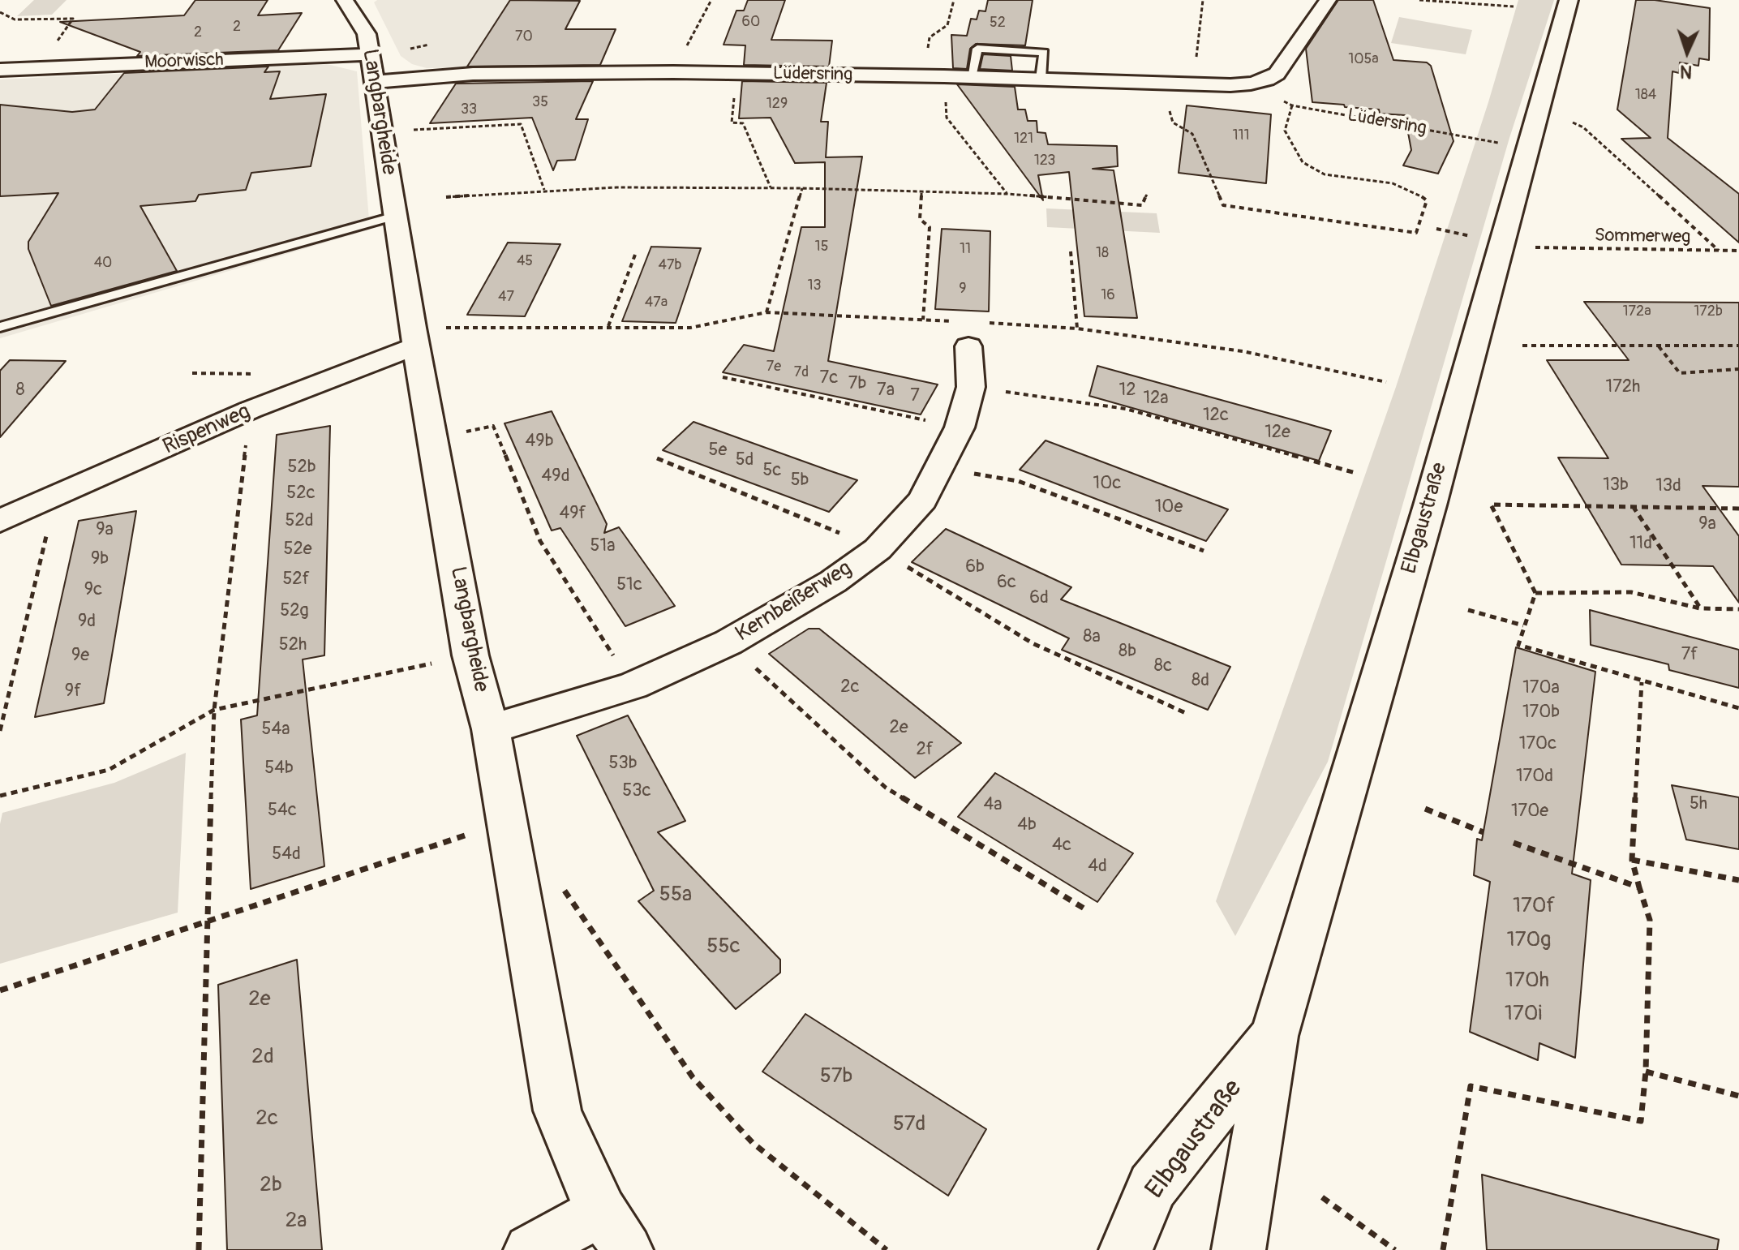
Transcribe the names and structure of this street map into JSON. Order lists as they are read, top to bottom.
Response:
{
  "streets": {
    "main road": ["Elbgaustraße"],
    "street": [
      "Moorwisch",
      "Lüdersring",
      "Langbargheide",
      "Rispenweg",
      "Kernbeißerweg"
    ],
    "path": ["Sommerweg"]
  },
  "crossings": [
    ["Moorwisch", "Lüdersring"],
    ["Moorwisch", "Langbargheide"],
    ["Lüdersring", "Langbargheide"],
    ["Lüdersring", "Elbgaustraße"],
    ["Langbargheide", "Rispenweg"],
    ["Langbargheide", "Kernbeißerweg"]
  ],
  "house_numbers": [
    "60",
    "52",
    "2",
    "2",
    "70",
    "105a",
    "184",
    "35",
    "129",
    "33",
    "111",
    "121",
    "123",
    "15",
    "11",
    "18",
    "45",
    "40",
    "47b",
    "13",
    "9",
    "16",
    "47",
    "47a",
    "172a",
    "172b",
    "7e",
    "7d",
    "7c",
    "7b",
    "172h",
    "8",
    "7a",
    "12",
    "7",
    "12a",
    "12c",
    "12e",
    "49b",
    "5e",
    "5d",
    "52b",
    "5c",
    "49d",
    "5b",
    "10c",
    "13b",
    "13d",
    "52c",
    "10e",
    "49f",
    "52d",
    "9a",
    "9a",
    "11d",
    "51a",
    "52e",
    "9b",
    "6b",
    "52f",
    "6c",
    "51c",
    "9c",
    "6d",
    "52g",
    "9d",
    "8a",
    "52h",
    "8b",
    "7f",
    "9e",
    "8c",
    "8d",
    "2c",
    "170a",
    "9f",
    "170b",
    "2e",
    "54a",
    "170c",
    "2f",
    "53b",
    "54b",
    "170d",
    "53c",
    "5h",
    "4a",
    "54c",
    "170e",
    "4b",
    "4c",
    "54d",
    "4d",
    "55a",
    "170f",
    "170g",
    "55c",
    "170h",
    "2e",
    "170i",
    "2d",
    "57b",
    "2c",
    "57d",
    "2b",
    "2a"
  ],
  "north": "bottom"
}
